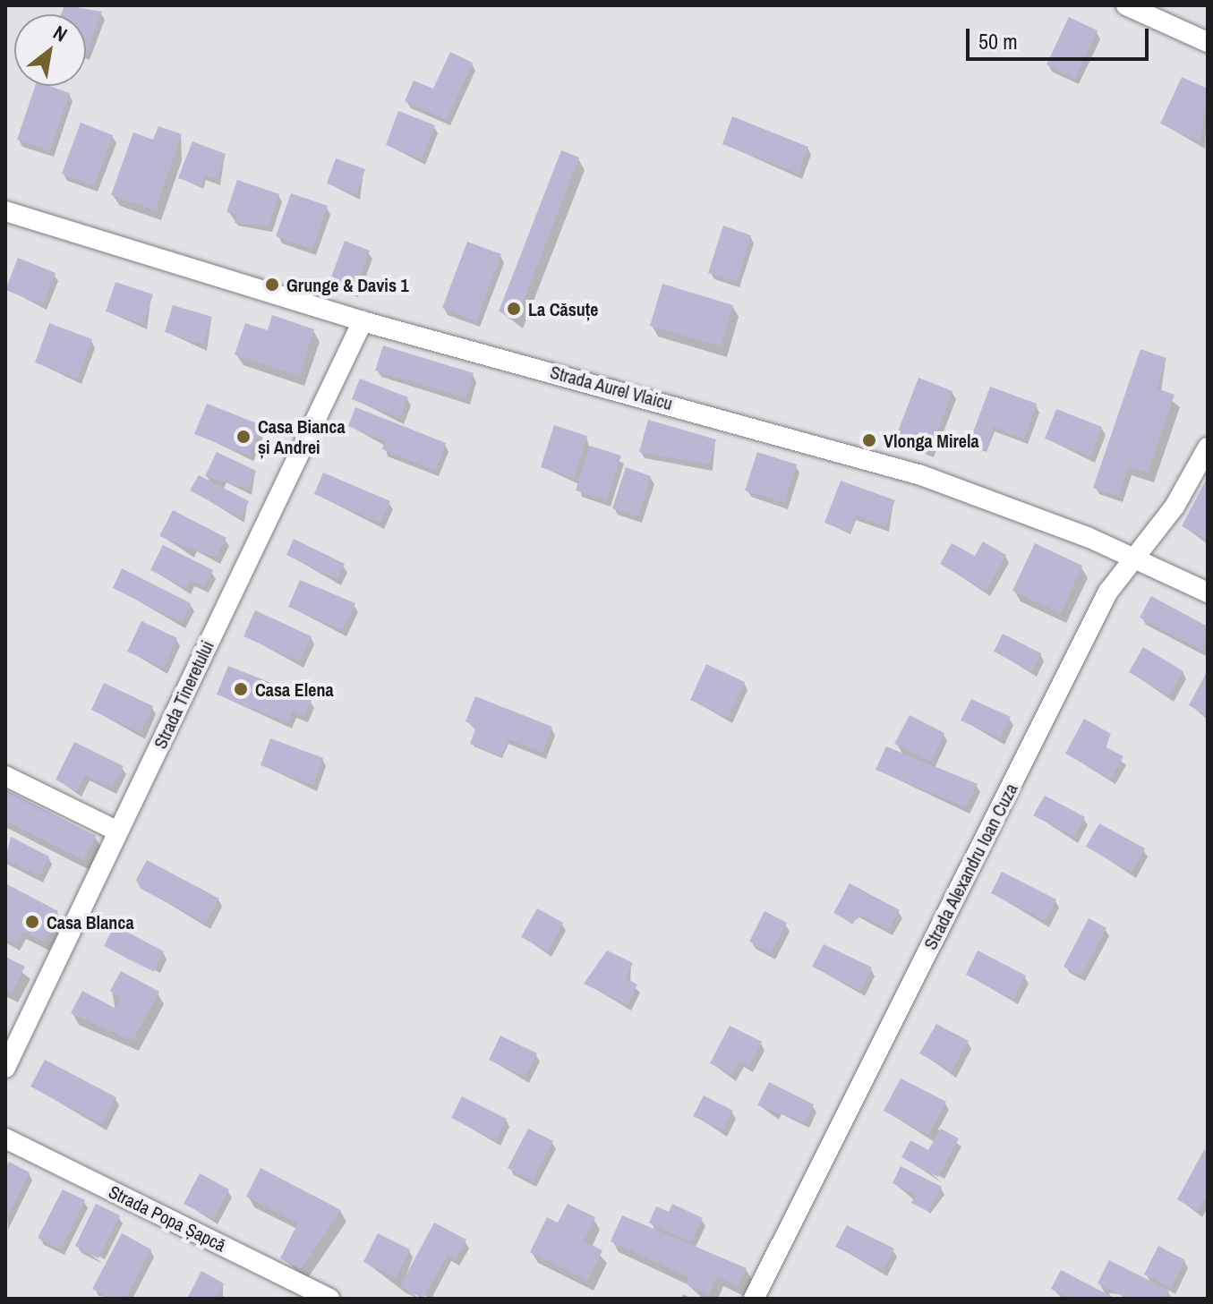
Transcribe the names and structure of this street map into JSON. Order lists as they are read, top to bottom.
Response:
{
  "streets": {
    "street": [
      "Strada Aurel Vlaicu",
      "Strada Tineretului",
      "Strada Alexandru Ioan Cuza",
      "Strada Popa Șapcă"
    ]
  },
  "crossings": [
    ["Strada Aurel Vlaicu", "Strada Tineretului"],
    ["Strada Aurel Vlaicu", "Strada Alexandru Ioan Cuza"]
  ],
  "places": [
    "Grunge & Davis 1",
    "La Căsuțe",
    "Casa Bianca și Andrei",
    "Vlonga Mirela",
    "Casa Elena",
    "Casa Blanca"
  ],
  "scale_bar": "50 m",
  "north": "top right"
}
